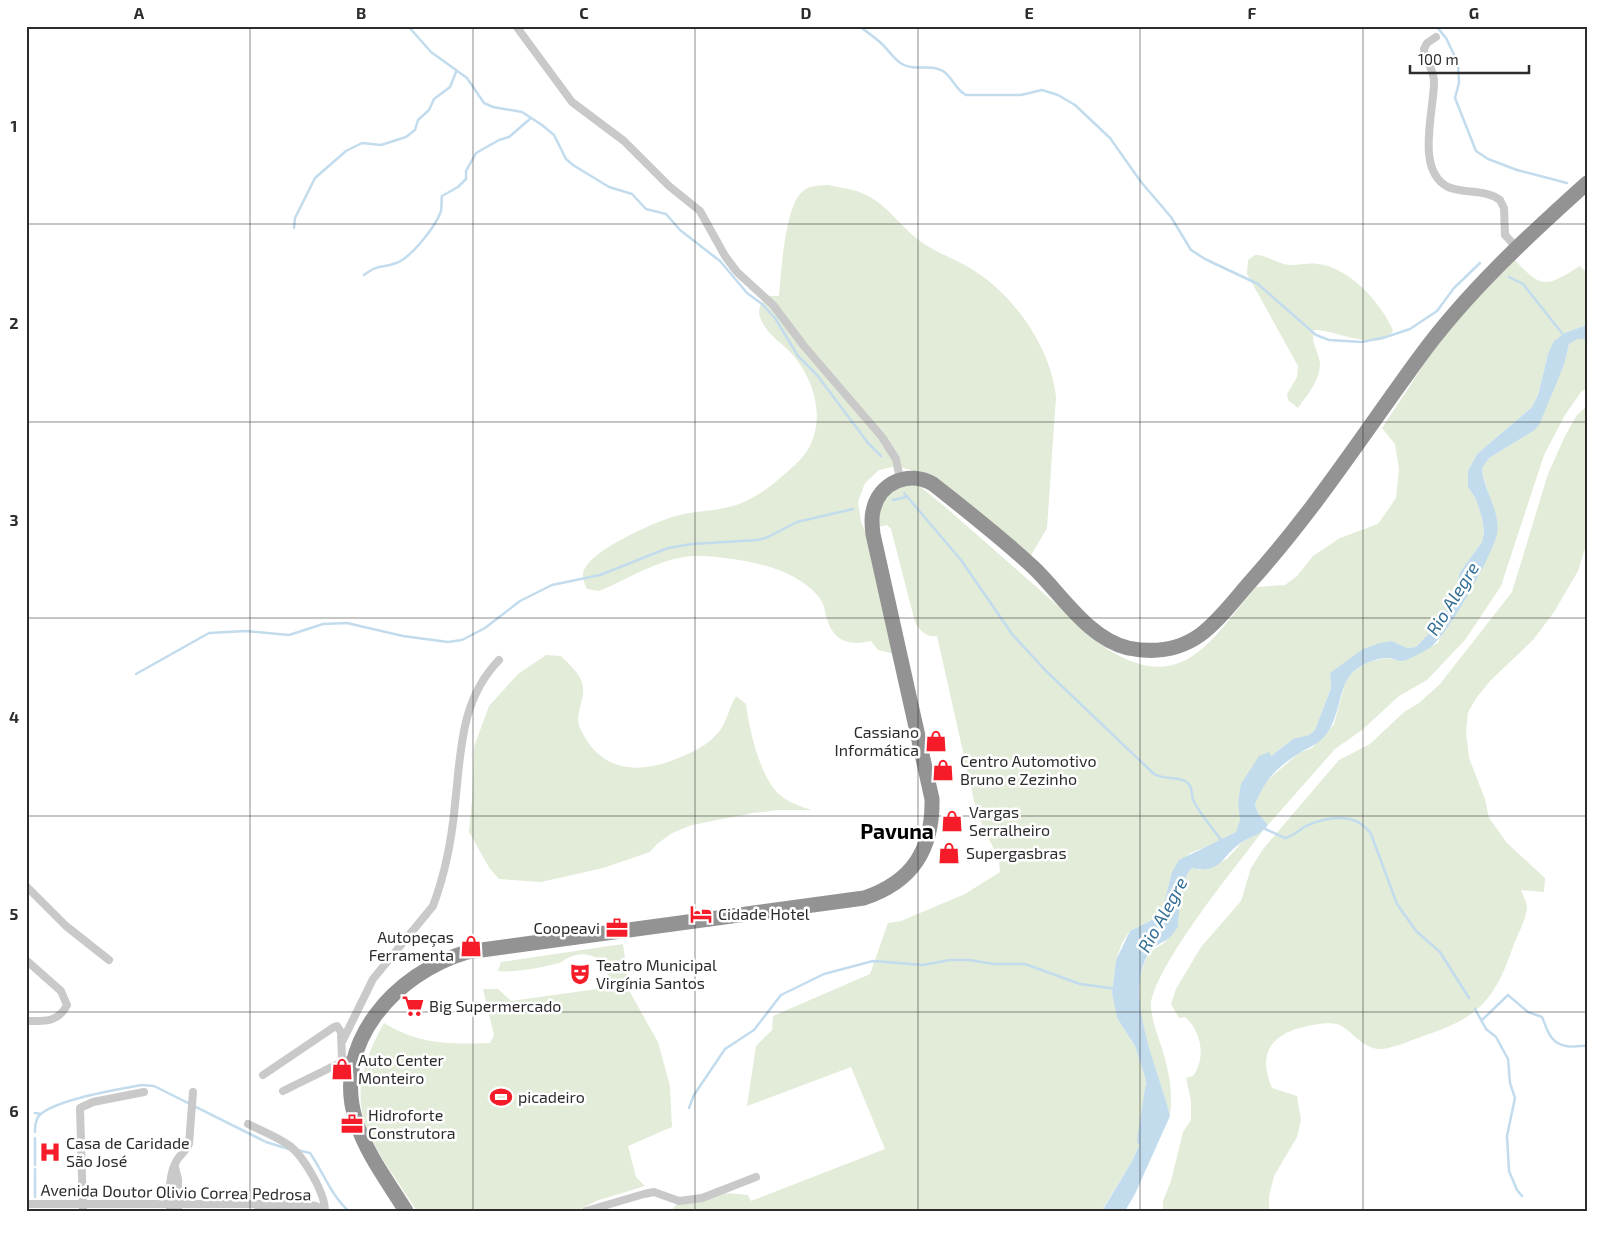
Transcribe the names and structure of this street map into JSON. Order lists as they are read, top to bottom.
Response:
{
  "streets": {
    "street": ["Avenida Doutor Olivio Correa Pedrosa"]
  },
  "districts": ["Pavuna"],
  "water": ["Rio Alegre"],
  "places": {
    "shop": [
      "Cassiano Informática",
      "Centro Automotivo Bruno e Zezinho",
      "Vargas Serralheiro",
      "Supergasbras",
      "Autopeças Ferramenta",
      "Auto Center Monteiro"
    ],
    "hotel": ["Cidade Hotel"],
    "office": ["Coopeavi", "Hidroforte Construtora"],
    "theatre": ["Teatro Municipal Virgínia Santos"],
    "supermarket": ["Big Supermercado"],
    "sports": ["picadeiro"],
    "hospital": ["Casa de Caridade São José"]
  },
  "scale_bar": "100 m",
  "grid": {
    "columns": [
      "A",
      "B",
      "C",
      "D",
      "E",
      "F",
      "G"
    ],
    "rows": [
      "1",
      "2",
      "3",
      "4",
      "5",
      "6"
    ]
  }
}
